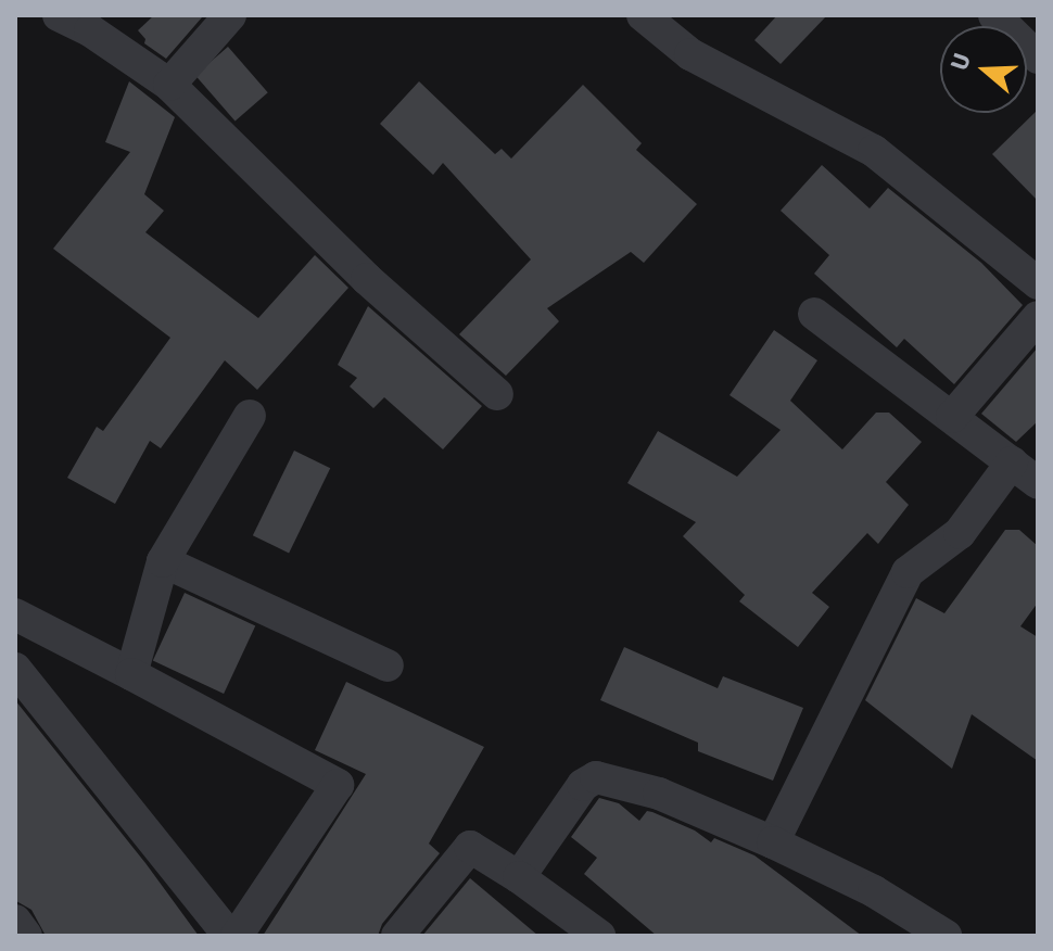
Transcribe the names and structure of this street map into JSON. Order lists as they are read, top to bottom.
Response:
{
  "north": "left"
}
